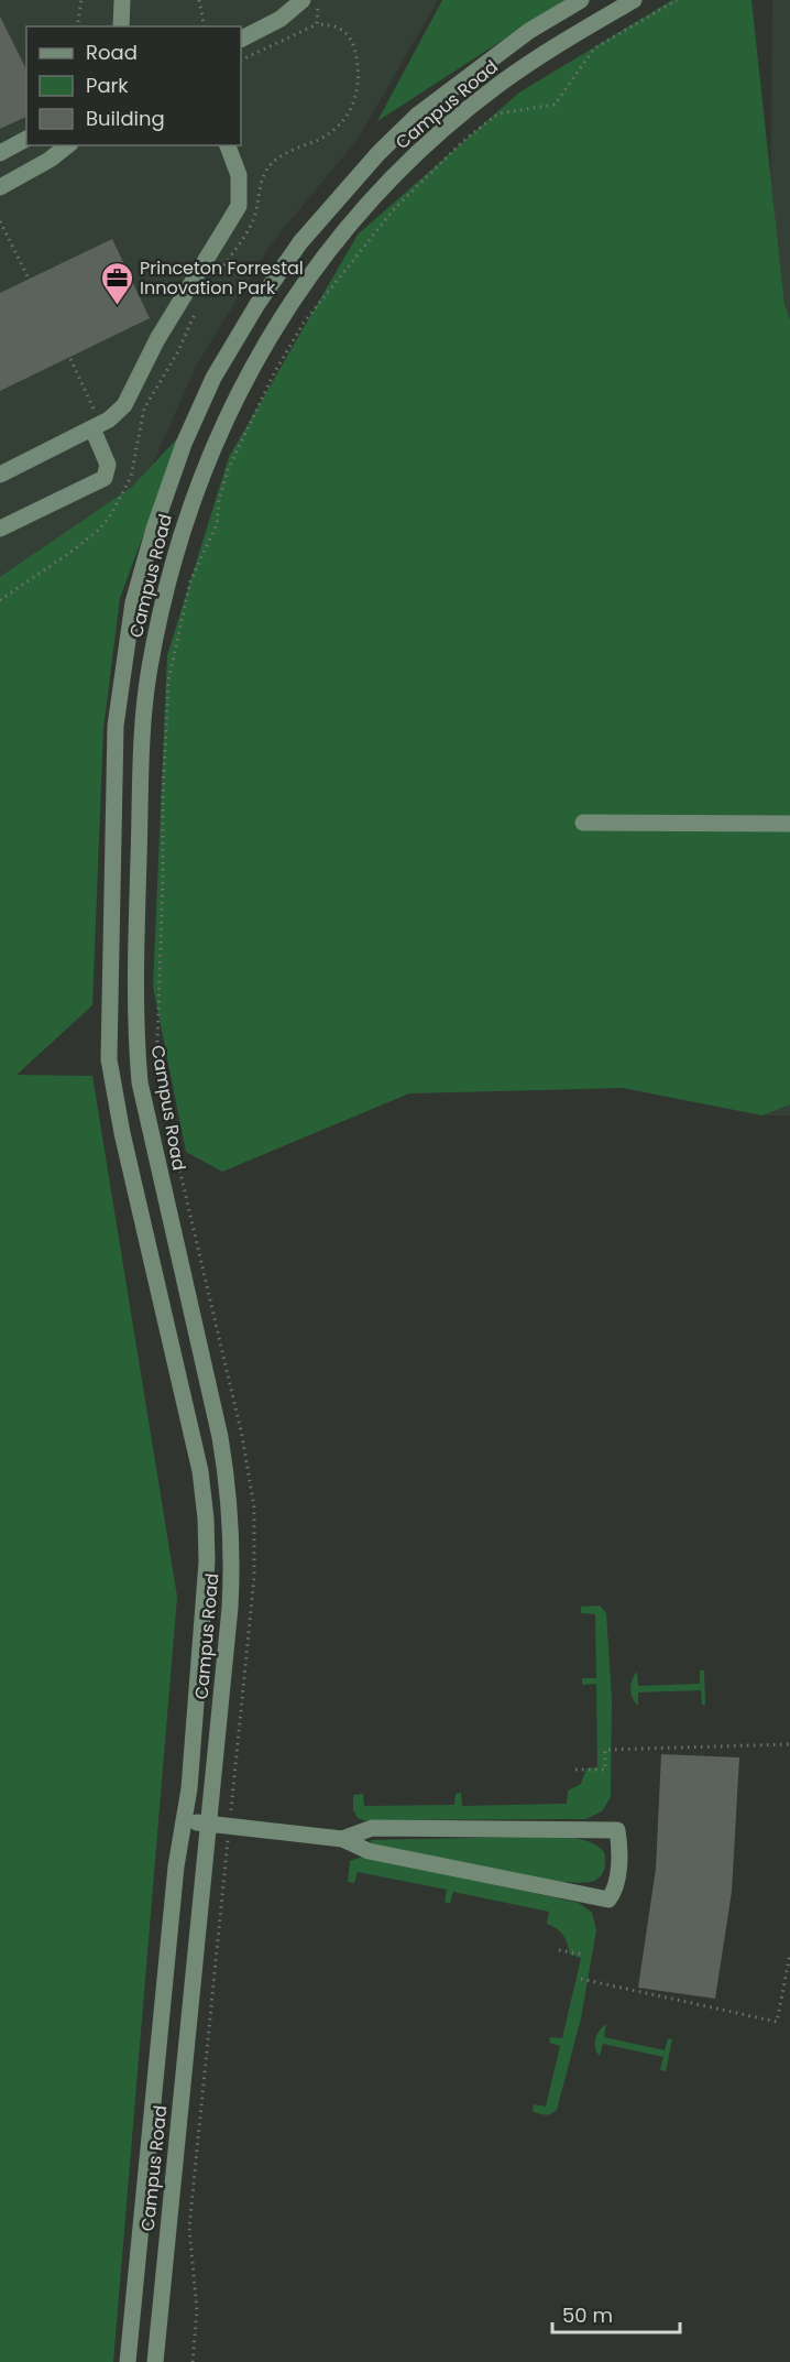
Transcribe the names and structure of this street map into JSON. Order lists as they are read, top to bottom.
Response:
{
  "streets": {
    "street": ["Campus Road"]
  },
  "places": {
    "office": ["Princeton Forrestal Innovation Park"]
  },
  "legend": ["Road", "Park", "Building"],
  "scale_bar": "50 m"
}
